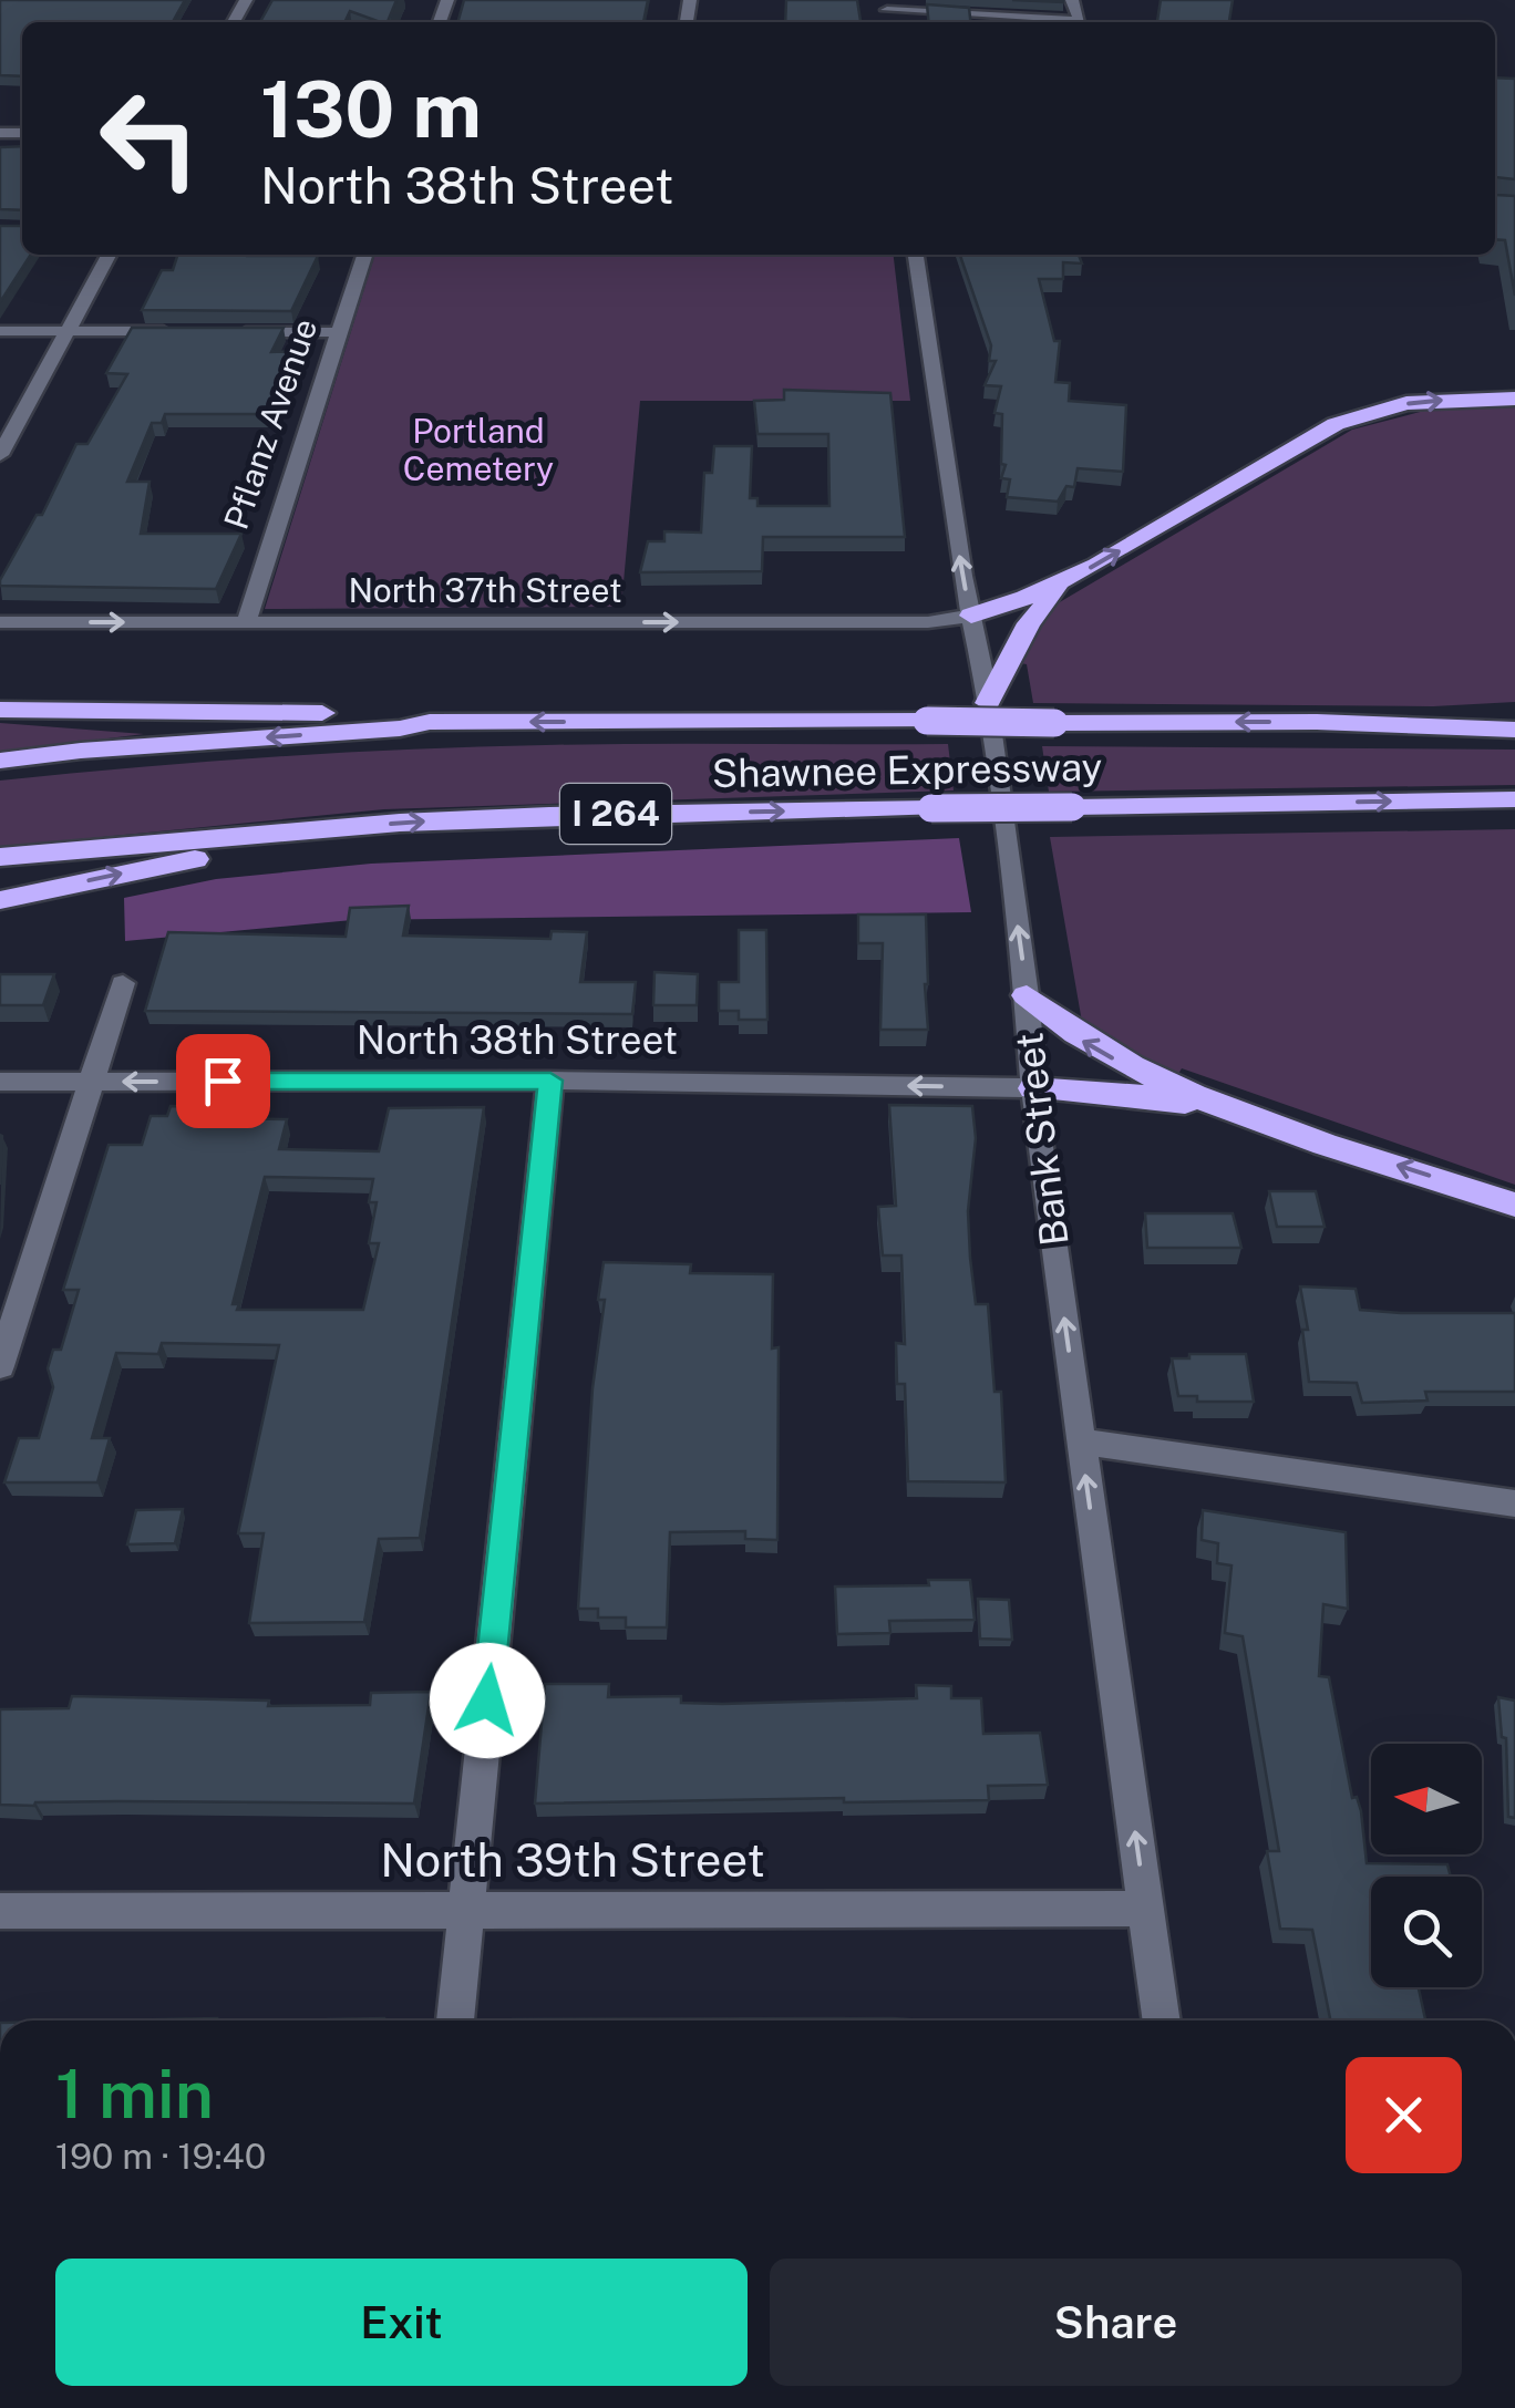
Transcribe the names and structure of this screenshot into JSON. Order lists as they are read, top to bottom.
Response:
{
  "streets": {
    "highway": ["Shawnee Expressway", "I 264"],
    "street": [
      "Pflanz Avenue",
      "North 37th Street",
      "North 38th Street",
      "Bank Street",
      "North 39th Street"
    ]
  },
  "crossings": [
    ["Pflanz Avenue", "North 37th Street"],
    ["North 37th Street", "Bank Street"],
    ["North 38th Street", "Bank Street"],
    ["Bank Street", "North 39th Street"]
  ],
  "one_way": ["North 37th Street", "North 38th Street", "Bank Street"],
  "parks": ["Portland Cemetery"],
  "north": "left",
  "page": {
    "turn": ["130 m", "North 38th Street"],
    "heading": ["1 min", "190 m · 19:40"],
    "buttons": ["Exit", "Share"]
  }
}
